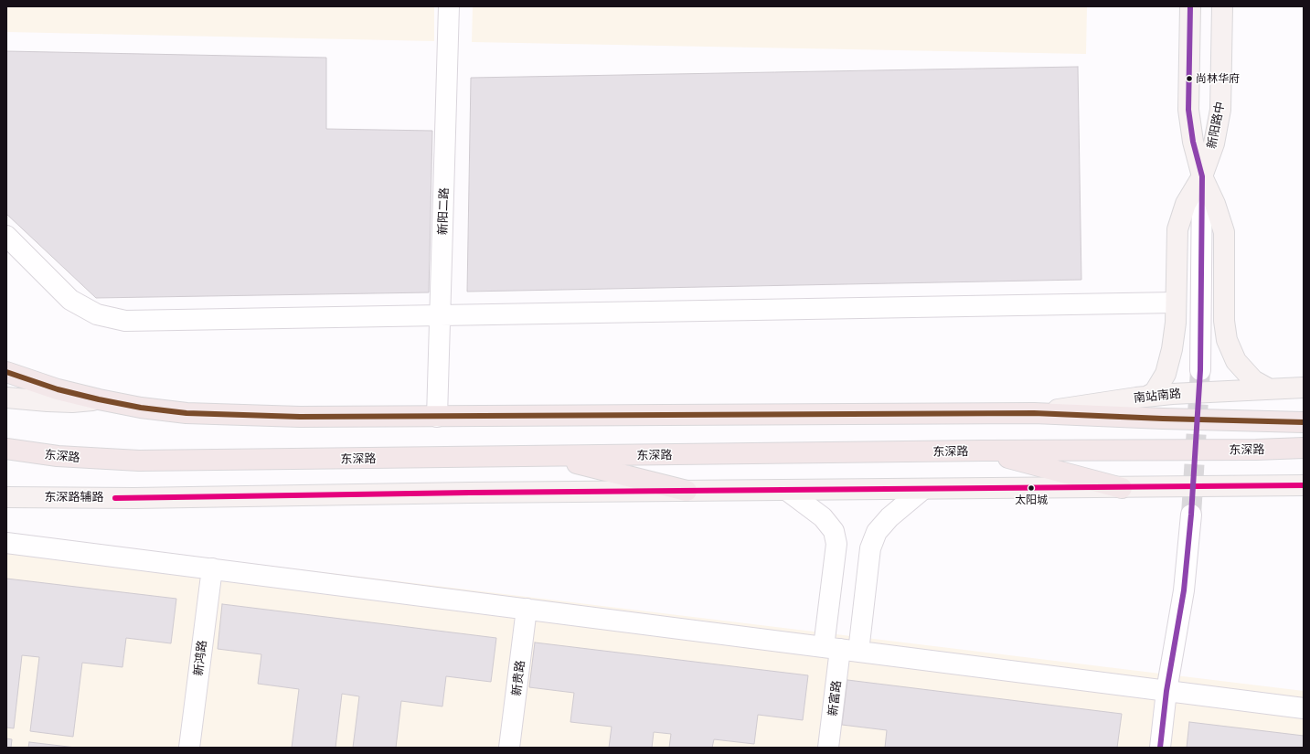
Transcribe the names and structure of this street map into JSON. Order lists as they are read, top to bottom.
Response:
{
  "streets": {
    "highway": ["东深路"],
    "main road": ["新阳路中", "南站南路", "东深路辅路"],
    "street": [
      "新阳二路",
      "新鸿路",
      "新贵路",
      "新富路"
    ]
  },
  "places": ["尚林华府", "太阳城"]
}
